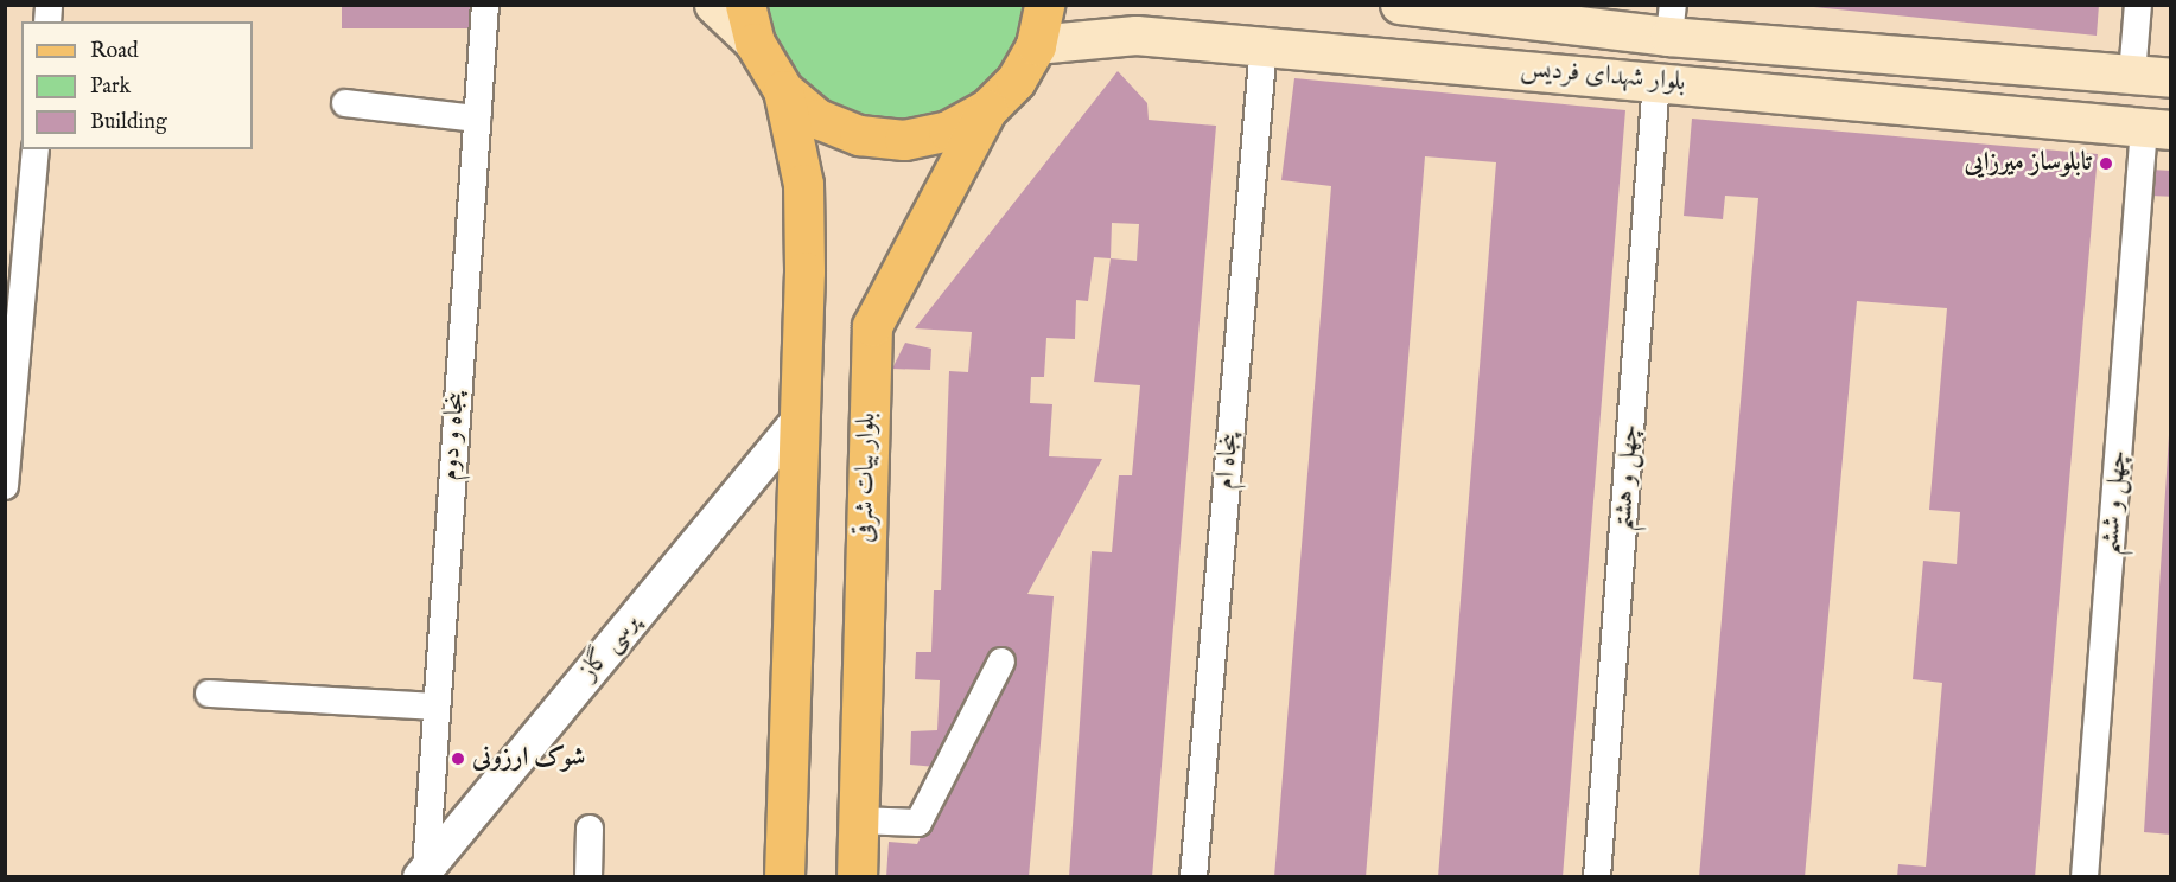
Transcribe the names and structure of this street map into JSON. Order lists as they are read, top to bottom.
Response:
{
  "streets": {
    "main road": ["بلوار شهدای فردیس", "بلوار بیات شرقی"],
    "street": [
      "پنجاه و دوم",
      "پنجاه ام",
      "چهل و هشتم",
      "چهل و ششم",
      "پرسی گاز"
    ]
  },
  "crossings": [
    ["بلوار شهدای فردیس", "پنجاه ام"],
    ["بلوار شهدای فردیس", "چهل و هشتم"],
    ["بلوار شهدای فردیس", "چهل و ششم"],
    ["پنجاه و دوم", "پرسی گاز"]
  ],
  "places": ["تابلوساز میرزایی", "شوک ارزونی"],
  "legend": ["Road", "Park", "Building"]
}
